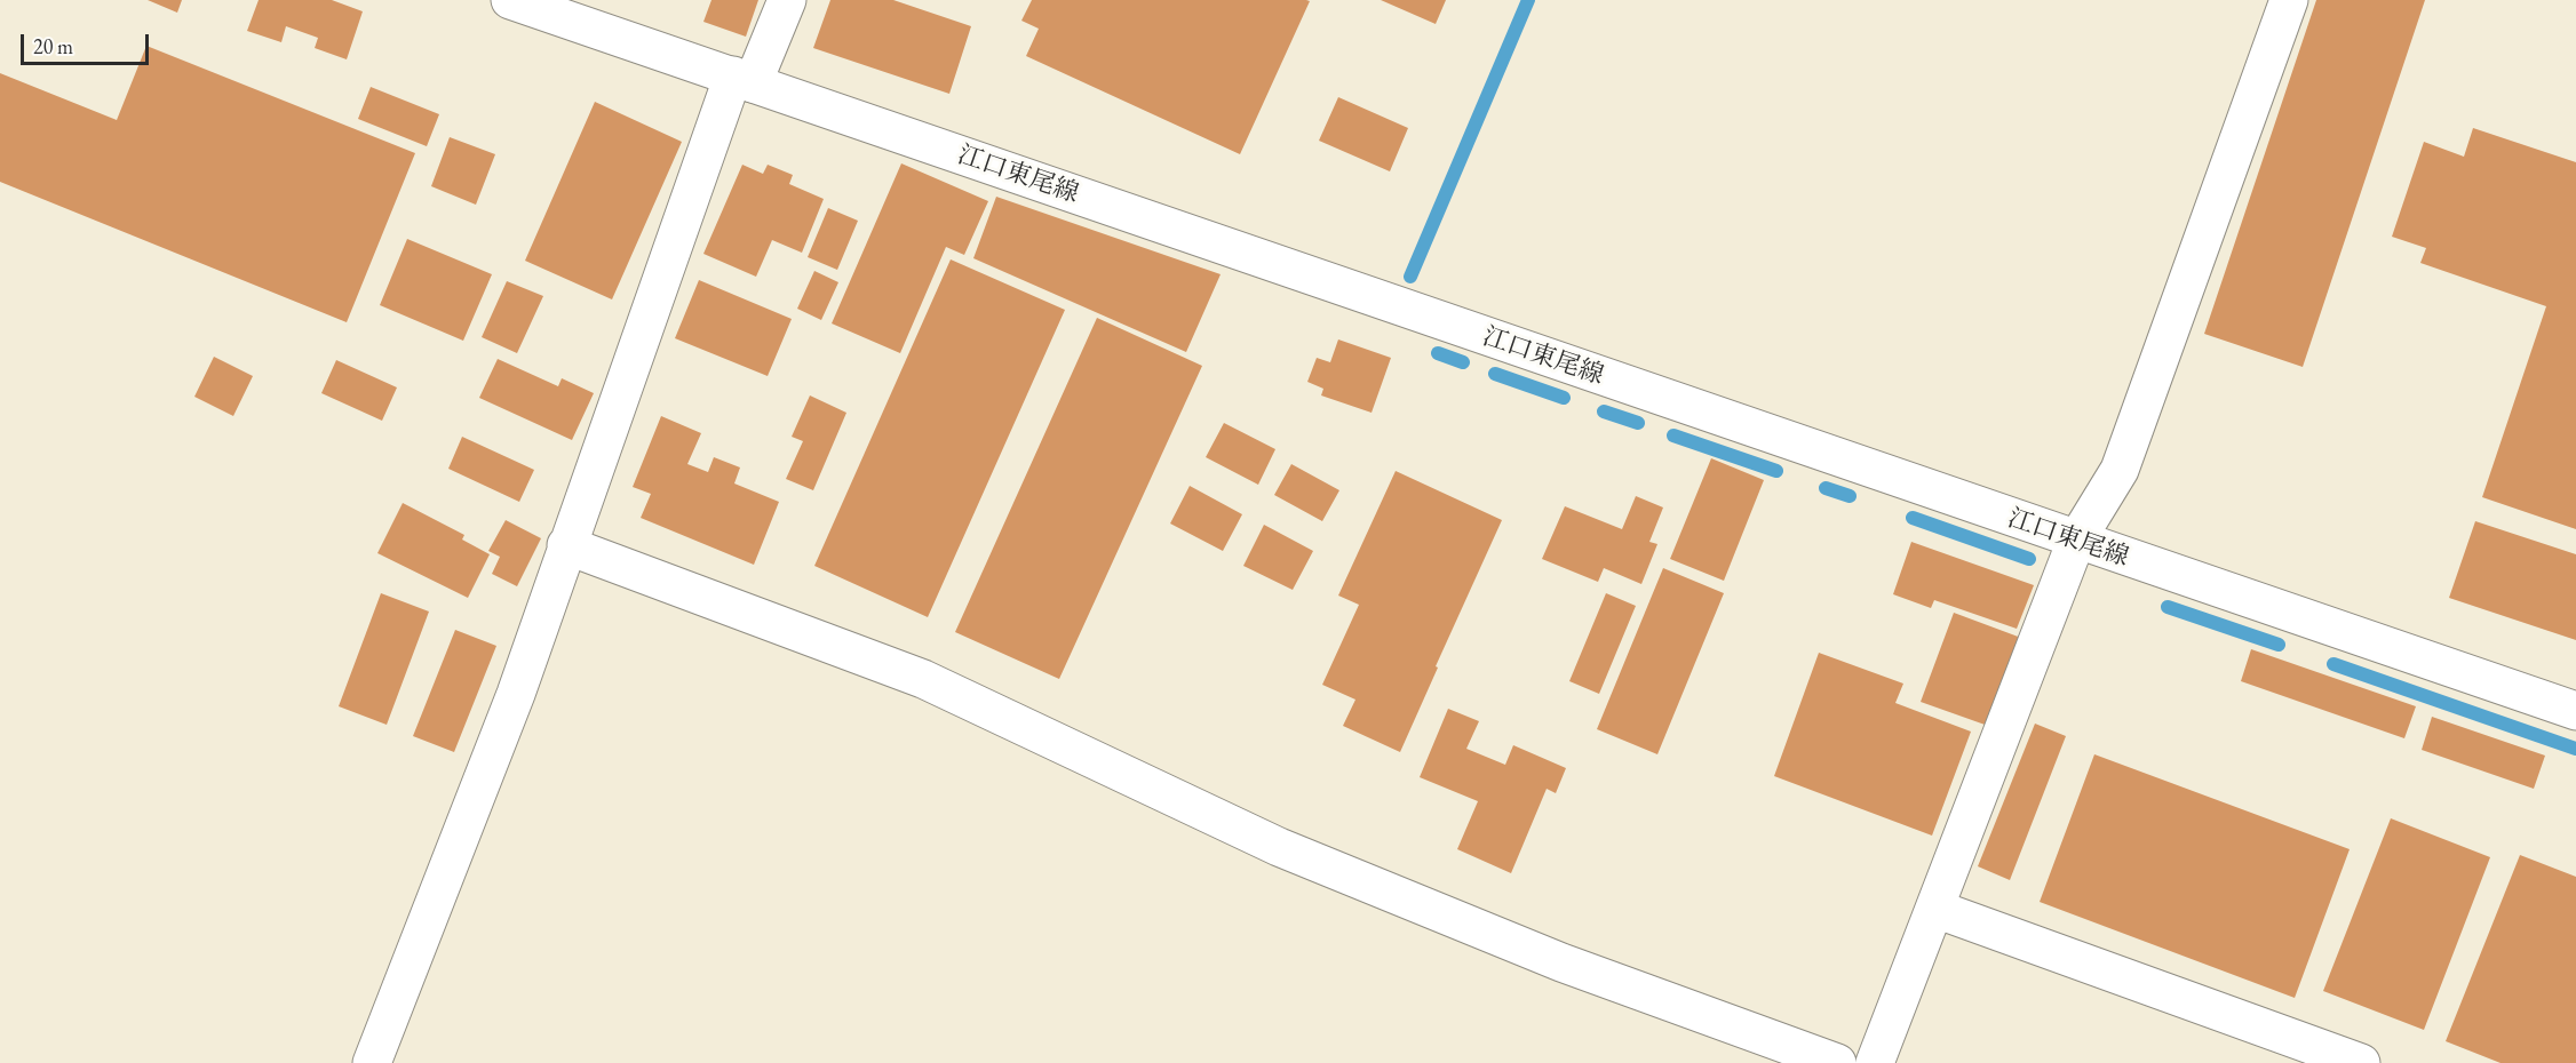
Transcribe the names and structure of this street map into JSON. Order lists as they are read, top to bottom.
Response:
{
  "streets": {
    "street": ["江口東尾線"]
  },
  "scale_bar": "20 m"
}
